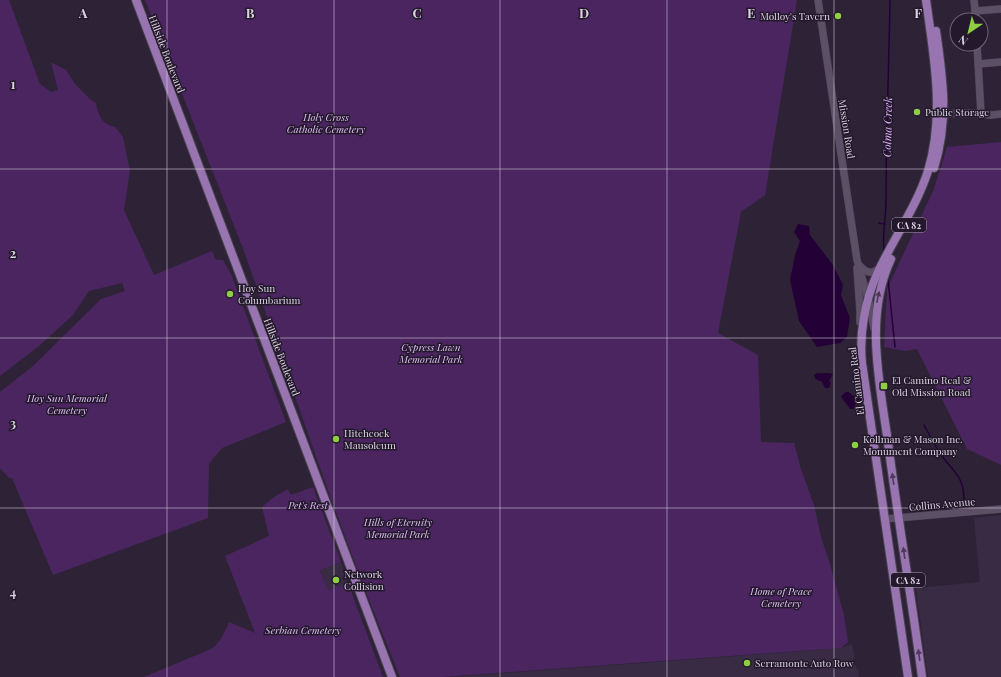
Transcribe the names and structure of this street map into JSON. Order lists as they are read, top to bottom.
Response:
{
  "streets": {
    "main road": ["Hillside Boulevard", "CA 82", "El Camino Real"],
    "street": ["Mission Road", "Collins Avenue"]
  },
  "crossings": [
    ["Mission Road", "El Camino Real"],
    ["El Camino Real", "Collins Avenue"]
  ],
  "water": ["Colma Creek"],
  "parks": [
    "Holy Cross Catholic Cemetery",
    "Cypress Lawn Memorial Park",
    "Hoy Sun Memorial Cemetery",
    "Pet's Rest",
    "Hills of Eternity Memorial Park",
    "Home of Peace Cemetery",
    "Serbian Cemetery"
  ],
  "places": {
    "other": [
      "Molloy's Tavern",
      "Public Storage",
      "Hoy Sun Columbarium",
      "Hitchcock Mausoleum",
      "Kollman & Mason Inc. Monument Company",
      "Network Collision",
      "Serramonte Auto Row"
    ],
    "transit": ["El Camino Real & Old Mission Road"]
  },
  "north": "bottom left",
  "grid": {
    "columns": [
      "A",
      "B",
      "C",
      "D",
      "E",
      "F"
    ],
    "rows": [
      "1",
      "2",
      "3",
      "4"
    ]
  }
}
